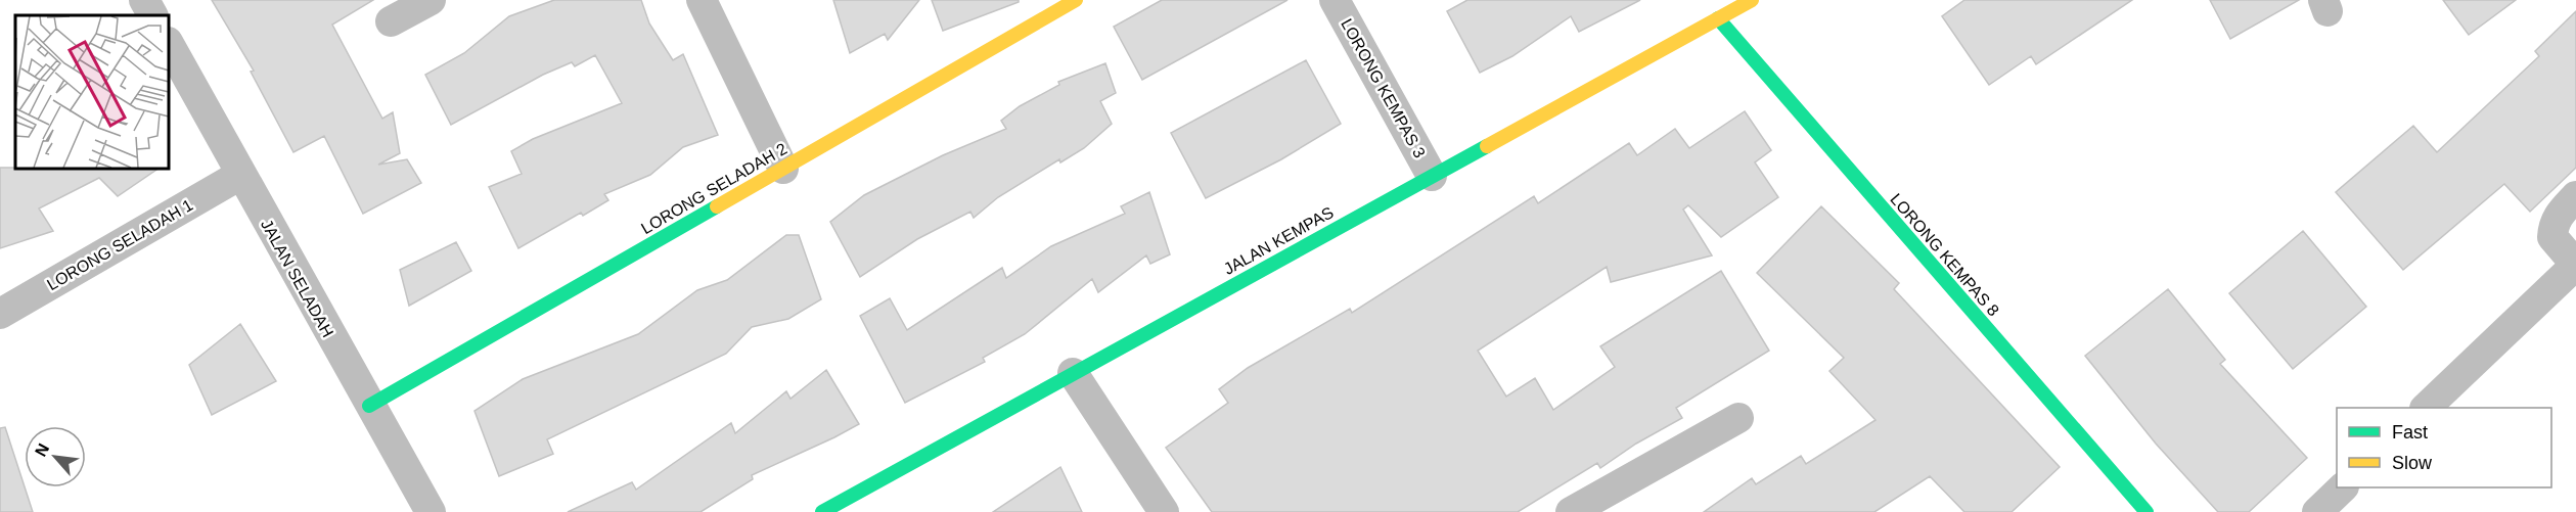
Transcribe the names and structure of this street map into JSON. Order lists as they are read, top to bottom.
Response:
{
  "streets": {
    "street": [
      "LORONG KEMPAS 3",
      "LORONG SELADAH 2",
      "JALAN KEMPAS",
      "LORONG SELADAH 1",
      "LORONG KEMPAS 8",
      "JALAN SELADAH"
    ]
  },
  "crossings": [
    ["LORONG KEMPAS 3", "JALAN KEMPAS"],
    ["LORONG SELADAH 2", "JALAN SELADAH"],
    ["JALAN KEMPAS", "LORONG KEMPAS 8"],
    ["LORONG SELADAH 1", "JALAN SELADAH"]
  ],
  "legend": ["Fast", "Slow"],
  "north": "top left"
}
